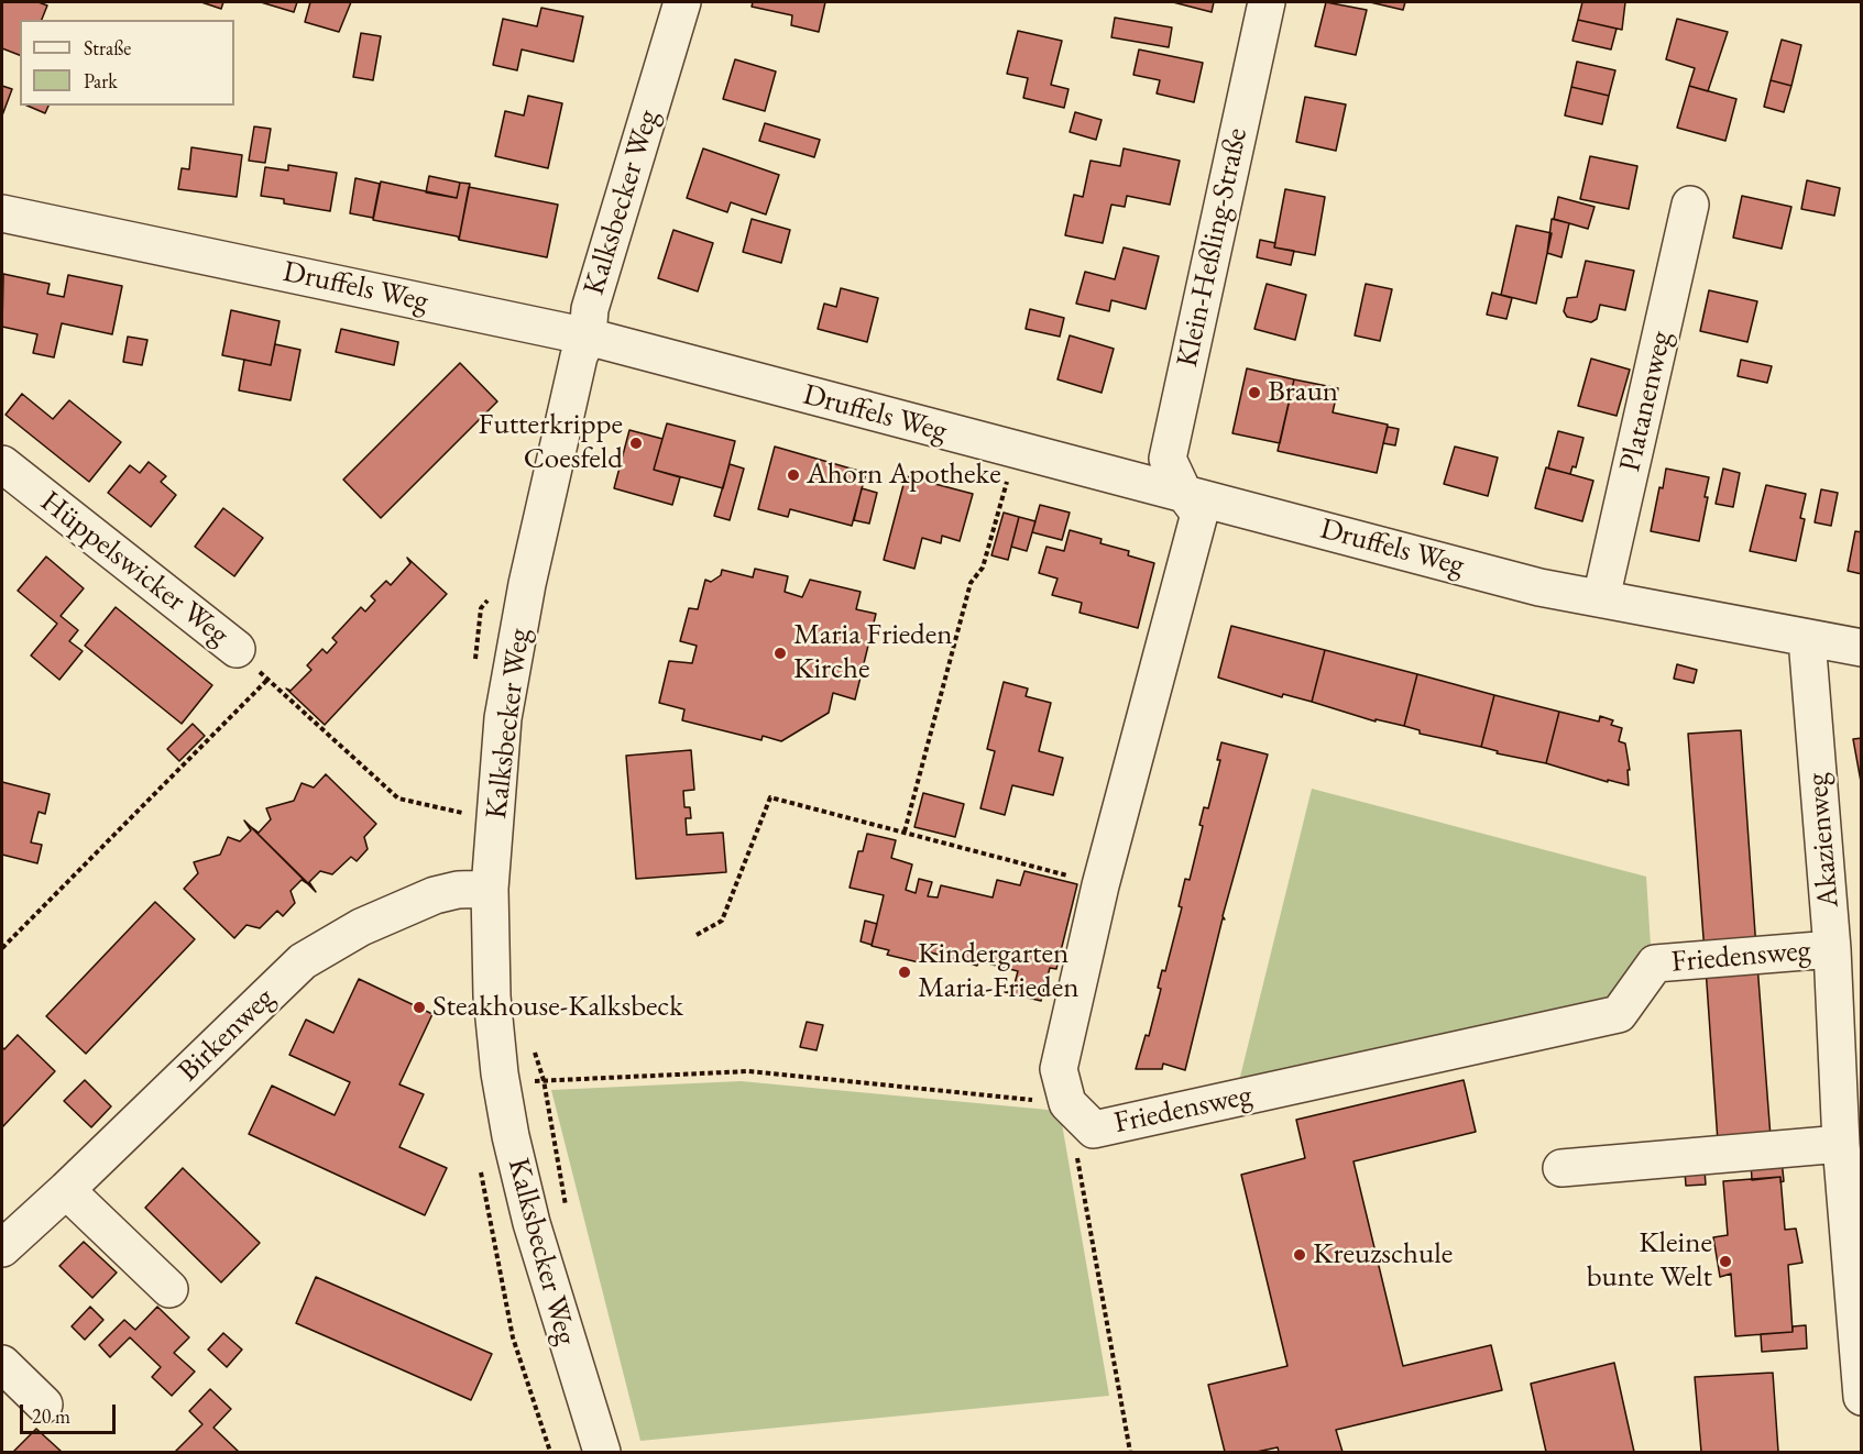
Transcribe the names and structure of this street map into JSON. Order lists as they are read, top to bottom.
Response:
{
  "streets": {
    "street": [
      "Kalksbecker Weg",
      "Klein-Heßling-Straße",
      "Druffels Weg",
      "Platanenweg",
      "Hüppelswicker Weg",
      "Akazienweg",
      "Friedensweg",
      "Birkenweg"
    ]
  },
  "crossings": [
    ["Kalksbecker Weg", "Druffels Weg"],
    ["Kalksbecker Weg", "Birkenweg"],
    ["Klein-Heßling-Straße", "Druffels Weg"],
    ["Klein-Heßling-Straße", "Friedensweg"],
    ["Druffels Weg", "Platanenweg"],
    ["Druffels Weg", "Akazienweg"],
    ["Druffels Weg", "Friedensweg"],
    ["Akazienweg", "Friedensweg"]
  ],
  "places": [
    "Braun",
    "Futterkrippe Coesfeld",
    "Ahorn Apotheke",
    "Maria Frieden Kirche",
    "Kindergarten Maria-Frieden",
    "Steakhouse-Kalksbeck",
    "Kreuzschule",
    "Kleine bunte Welt"
  ],
  "legend": ["Straße", "Park"],
  "scale_bar": "20 m"
}
